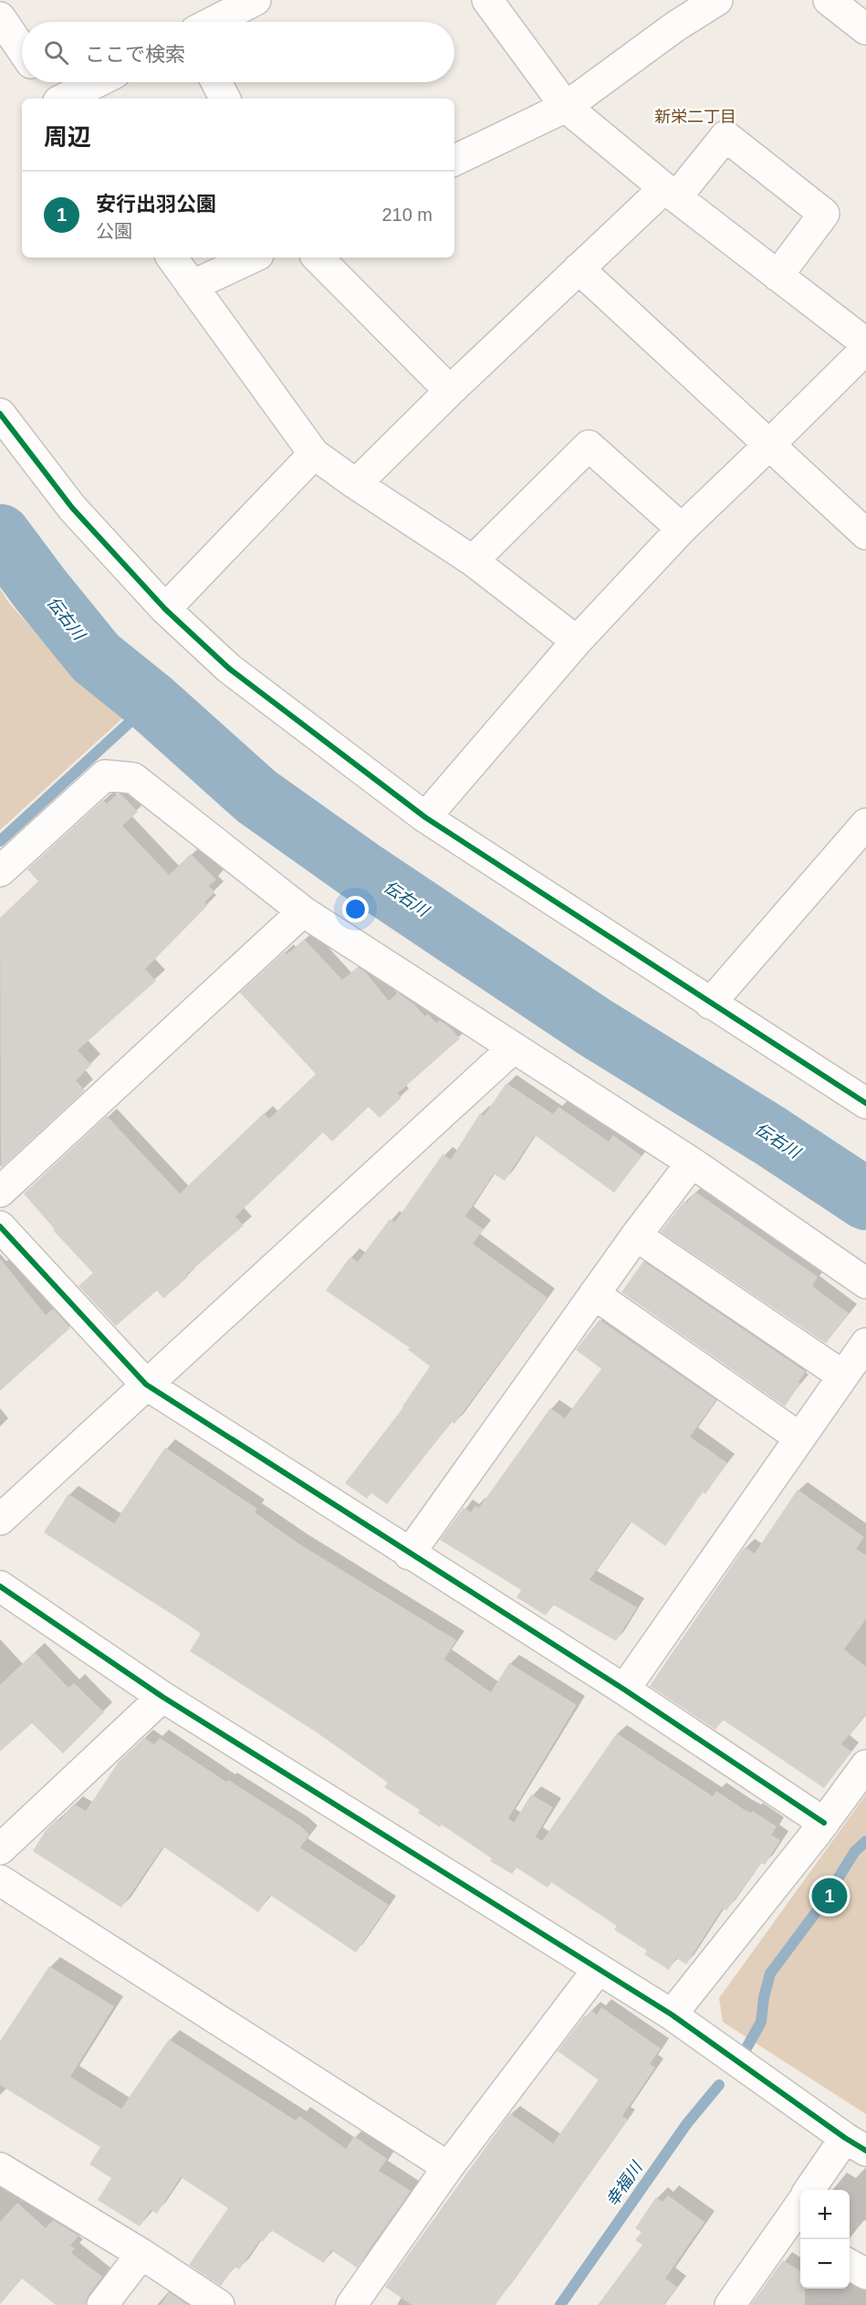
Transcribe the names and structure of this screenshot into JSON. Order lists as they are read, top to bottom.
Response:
{
  "districts": ["新栄二丁目"],
  "water": ["伝右川", "幸福川"],
  "page": {
    "search": "ここで検索",
    "heading": "周辺",
    "list": [
      {
        "mark": "1",
        "name": "安行出羽公園",
        "note": "公園",
        "value": "210 m"
      }
    ],
    "pins": "1",
    "map_buttons": ["+", "−"]
  }
}
